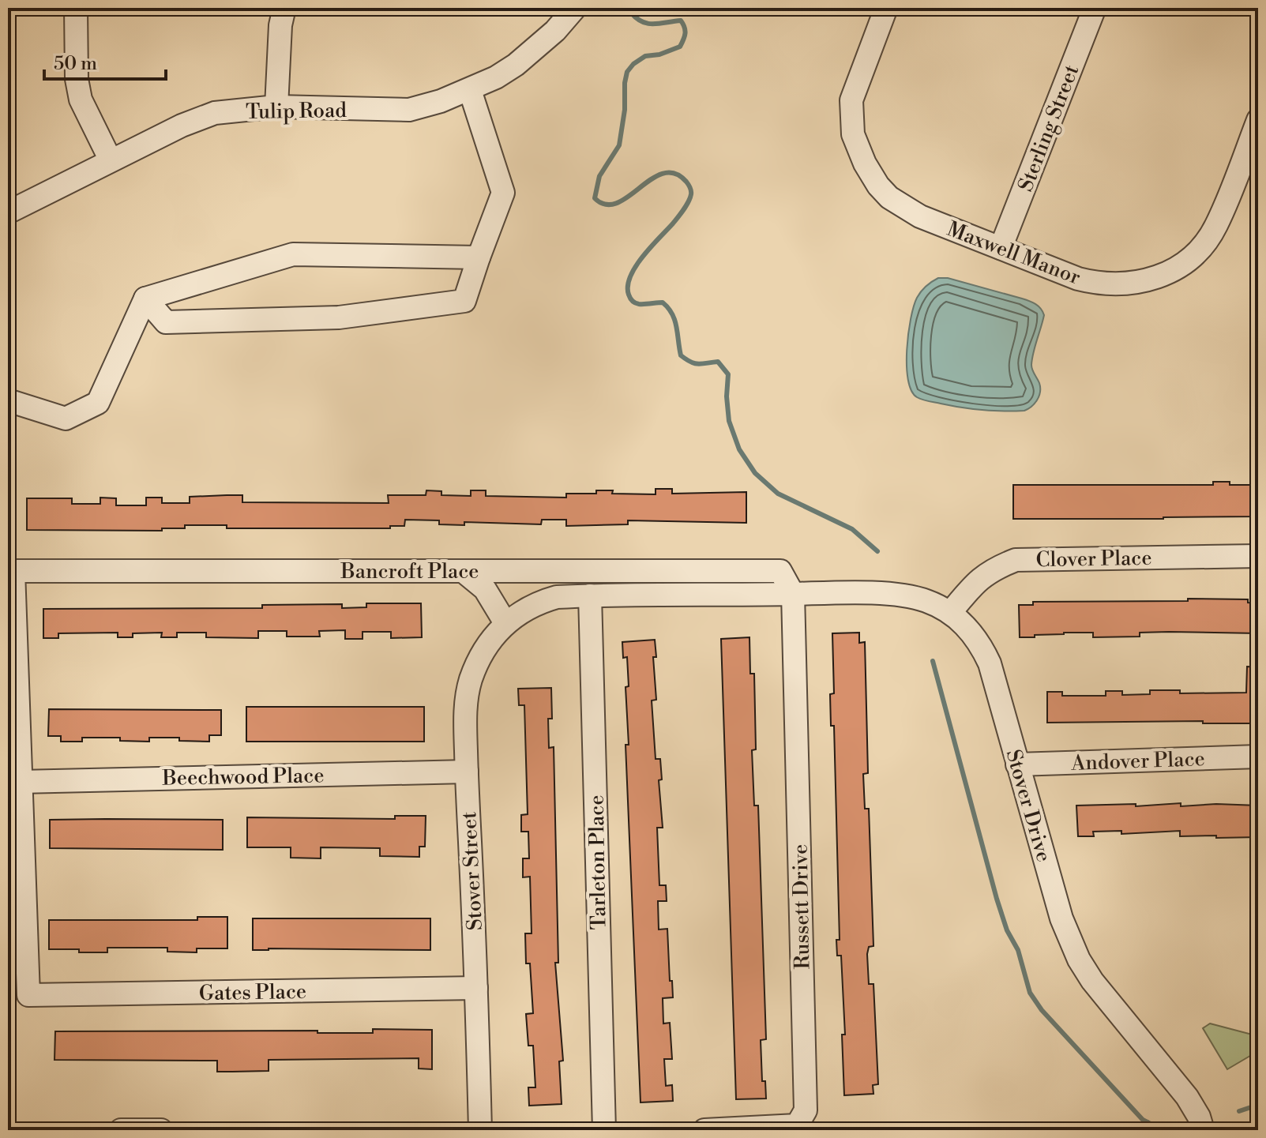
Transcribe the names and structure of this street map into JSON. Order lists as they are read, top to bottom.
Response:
{
  "streets": {
    "street": [
      "Tulip Road",
      "Sterling Street",
      "Maxwell Manor",
      "Clover Place",
      "Bancroft Place",
      "Andover Place",
      "Beechwood Place",
      "Stover Drive",
      "Tarleton Place",
      "Stover Street",
      "Russett Drive",
      "Gates Place"
    ]
  },
  "crossings": [
    ["Sterling Street", "Maxwell Manor"],
    ["Clover Place", "Stover Drive"],
    ["Bancroft Place", "Beechwood Place"],
    ["Bancroft Place", "Stover Drive"],
    ["Bancroft Place", "Stover Street"],
    ["Bancroft Place", "Russett Drive"],
    ["Bancroft Place", "Gates Place"],
    ["Andover Place", "Stover Drive"],
    ["Beechwood Place", "Stover Street"],
    ["Beechwood Place", "Gates Place"],
    ["Stover Drive", "Stover Street"],
    ["Stover Drive", "Russett Drive"],
    ["Tarleton Place", "Stover Street"],
    ["Stover Street", "Russett Drive"],
    ["Stover Street", "Gates Place"]
  ],
  "scale_bar": "50 m"
}
